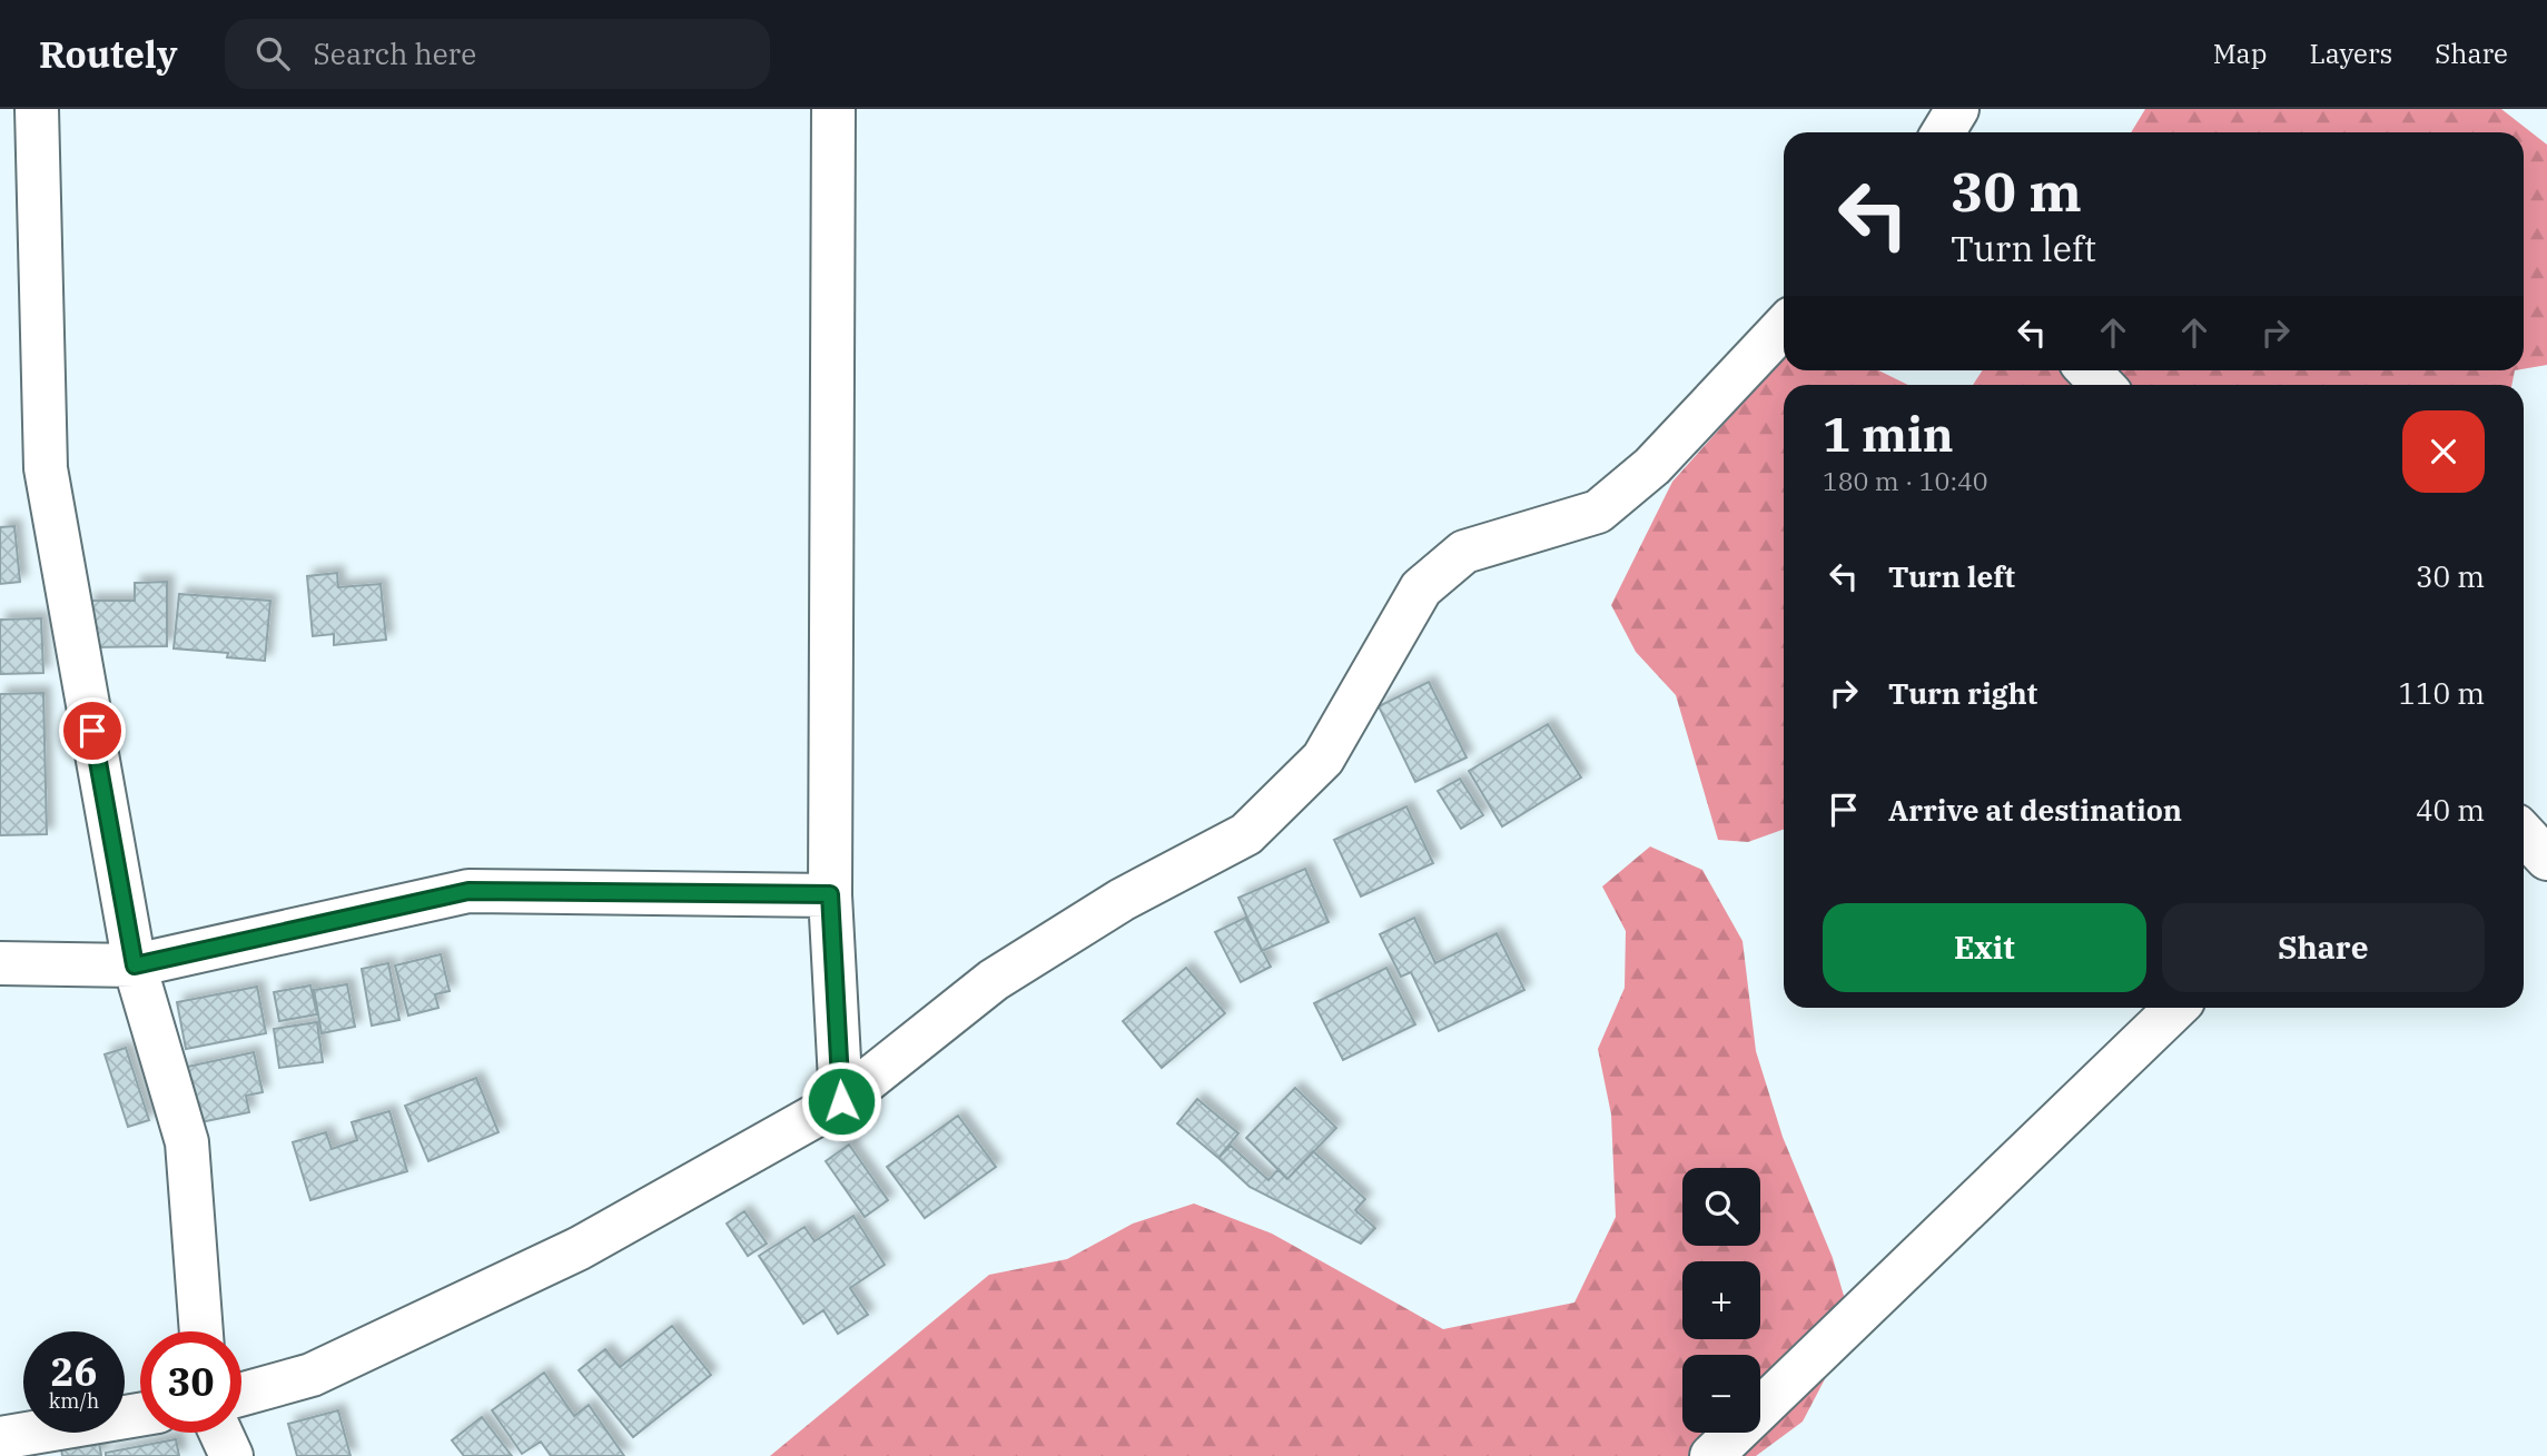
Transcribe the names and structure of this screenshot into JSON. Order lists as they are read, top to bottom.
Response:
{
  "page": {
    "header": "Routely",
    "search": "Search here",
    "nav": ["Map", "Layers", "Share"],
    "turn": ["30 m", "Turn left"],
    "heading": ["1 min", "180 m · 10:40"],
    "list": [
      {
        "name": "Turn left",
        "value": "30 m"
      },
      {
        "name": "Turn right",
        "value": "110 m"
      },
      {
        "name": "Arrive at destination",
        "value": "40 m"
      }
    ],
    "buttons": ["Exit", "Share"],
    "map_buttons": ["+", "−"],
    "speed": "26 km/h",
    "limit": "30"
  }
}
